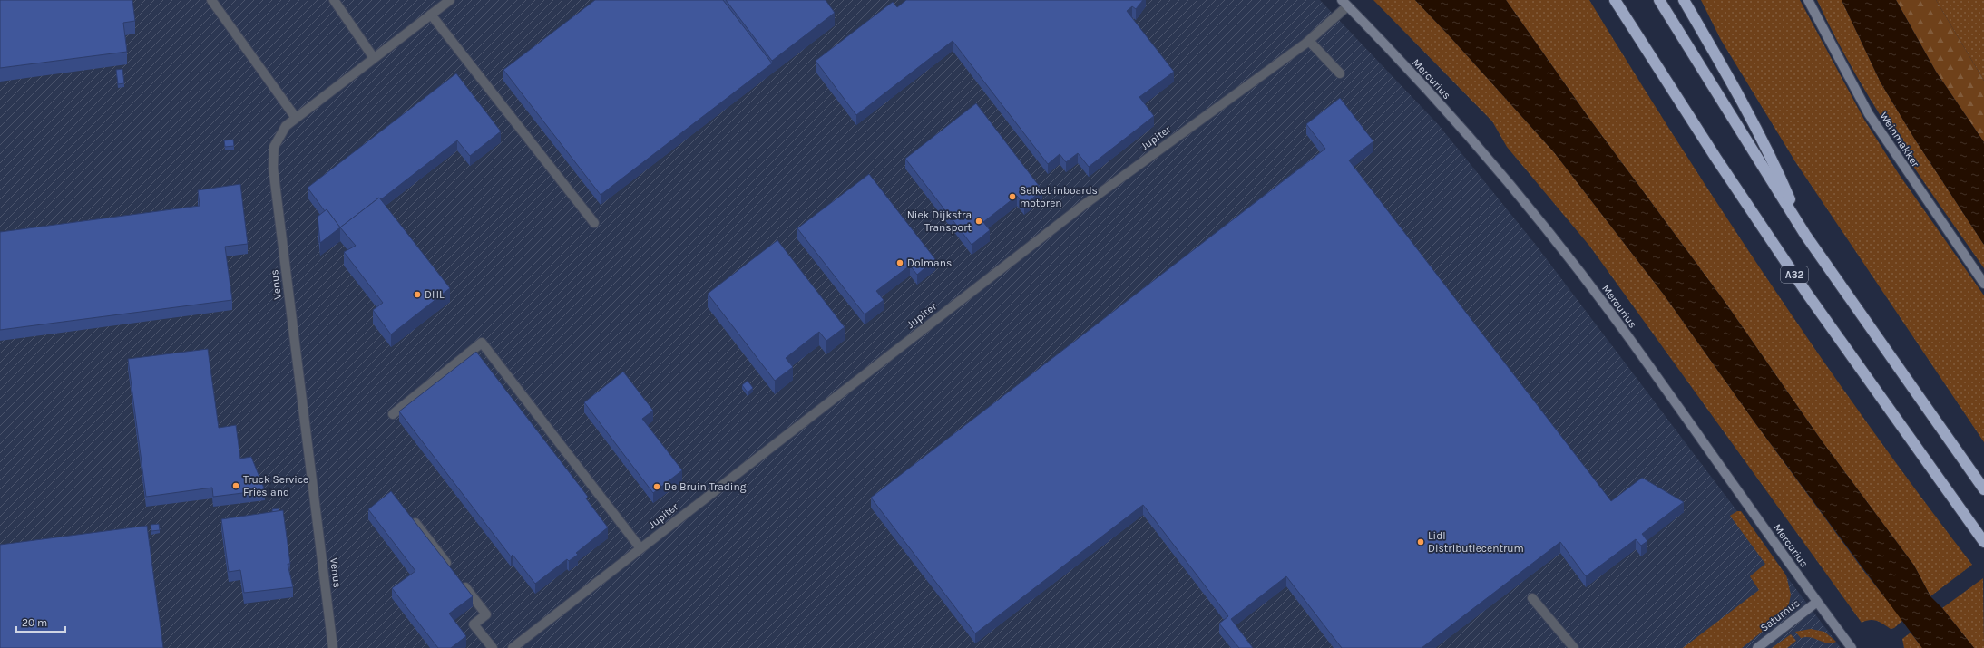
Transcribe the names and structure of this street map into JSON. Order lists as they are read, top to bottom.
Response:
{
  "streets": {
    "highway": ["A32"],
    "main road": ["Mercurius", "Weinmakker", "Saturnus"],
    "street": ["Jupiter", "Venus"]
  },
  "crossings": [
    ["Mercurius", "Jupiter"],
    ["Mercurius", "Saturnus"]
  ],
  "places": [
    "Selket inboards motoren",
    "Niek Dijkstra Transport",
    "Dolmans",
    "DHL",
    "Truck Service Friesland",
    "De Bruin Trading",
    "Lidl Distributiecentrum"
  ],
  "scale_bar": "20 m"
}
